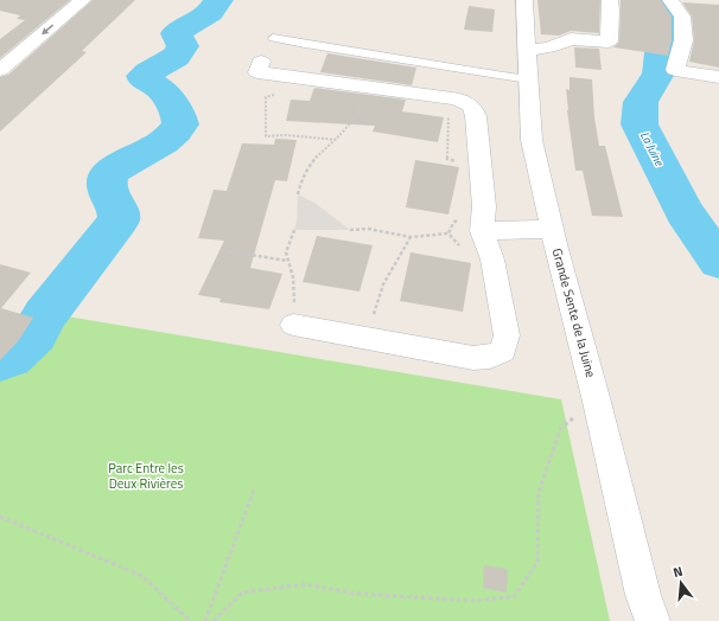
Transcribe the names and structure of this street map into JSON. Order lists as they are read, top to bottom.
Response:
{
  "streets": {
    "street": ["Grande Sente de la Juine"]
  },
  "water": ["La Juine"],
  "parks": ["Parc Entre les Deux Rivières"],
  "north": "top"
}
